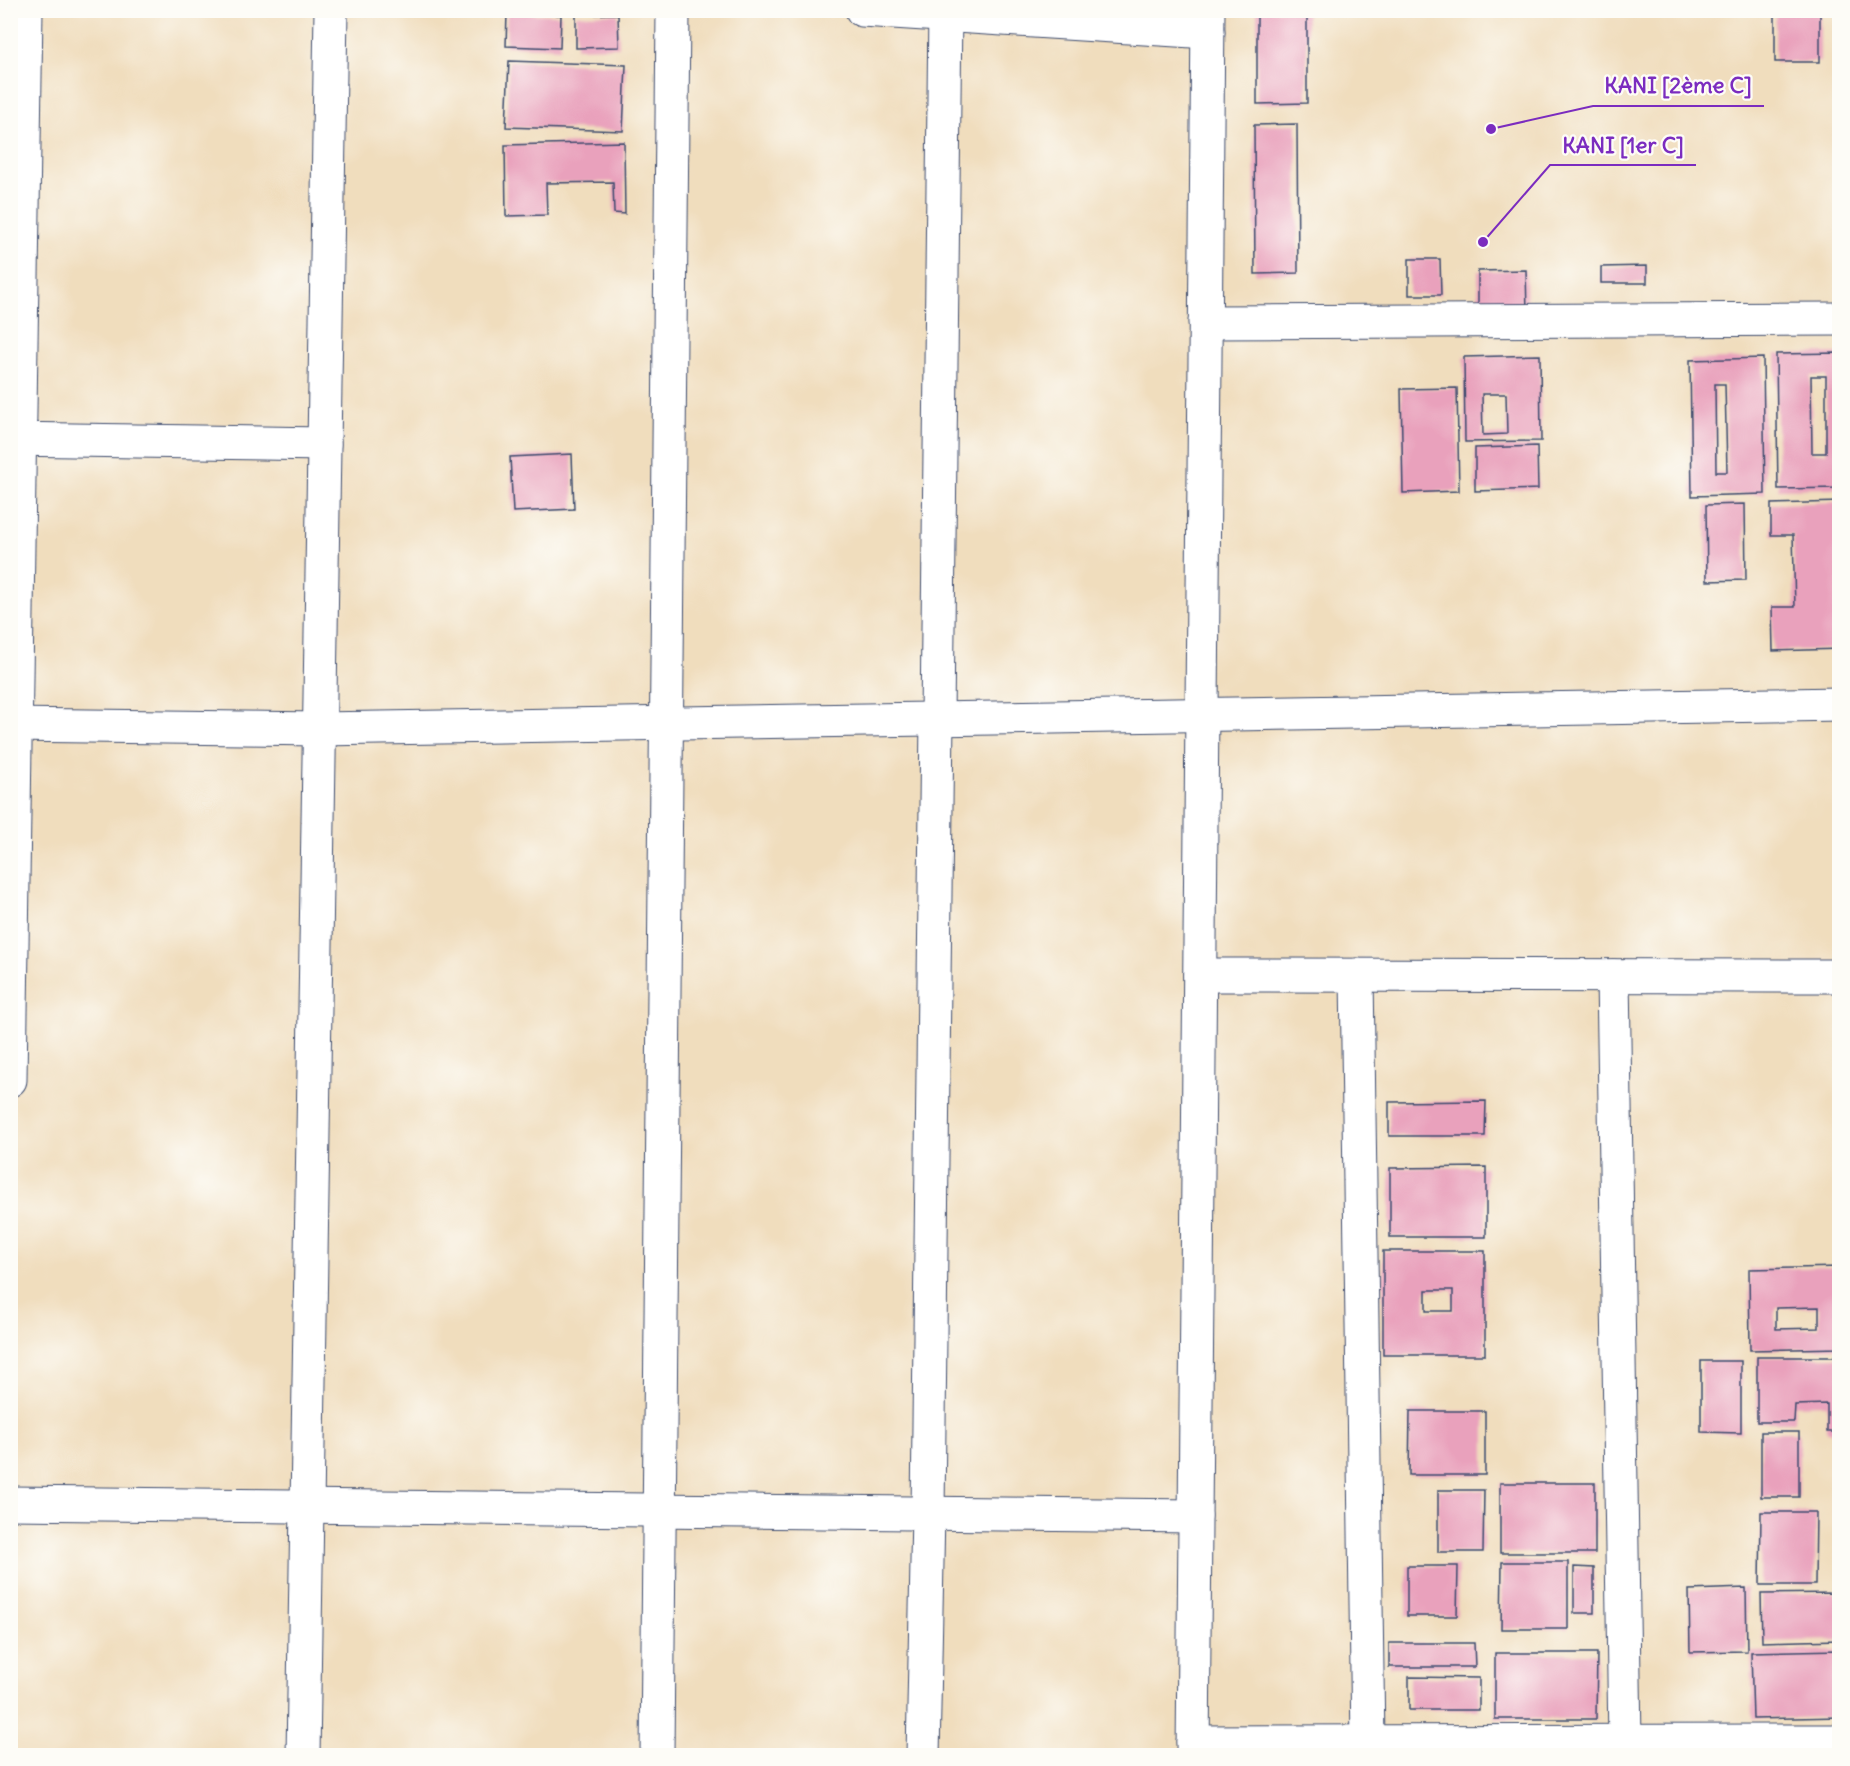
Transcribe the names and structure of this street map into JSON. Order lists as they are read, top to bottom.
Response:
{
  "places": ["KANI [2ème C]", "KANI [1er C]"]
}
